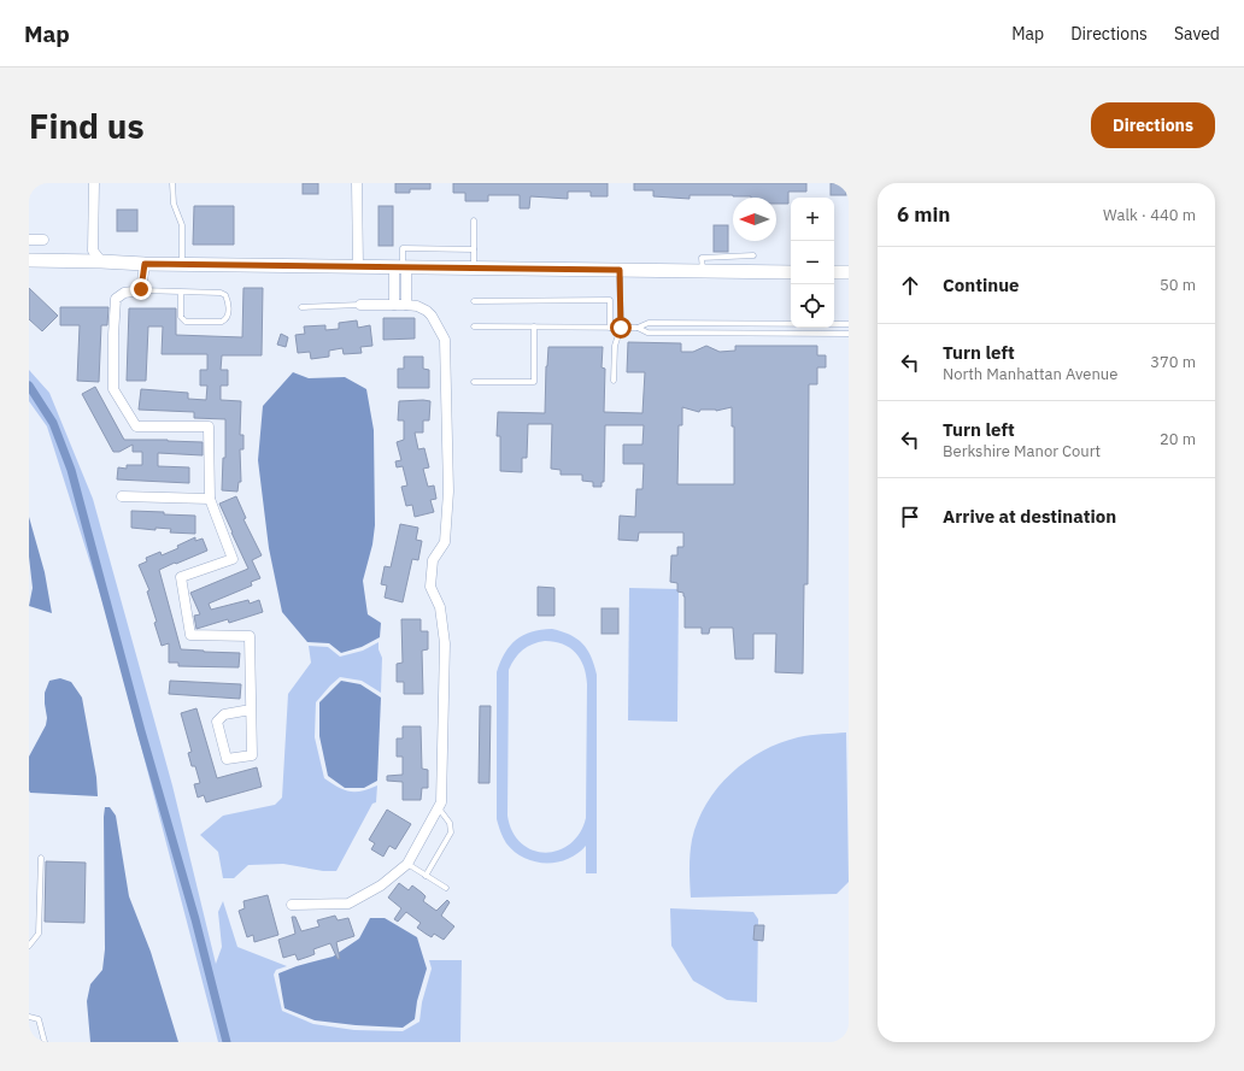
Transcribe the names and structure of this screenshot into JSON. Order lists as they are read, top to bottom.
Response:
{
  "north": "left",
  "page": {
    "header": "Map",
    "nav": ["Map", "Directions", "Saved"],
    "buttons": "Directions",
    "title": "Find us",
    "heading": ["6 min", "Walk · 440 m"],
    "map_buttons": ["+", "−"],
    "list": [
      ["Continue", "50 m"],
      ["Turn left", "North Manhattan Avenue", "370 m"],
      ["Turn left", "Berkshire Manor Court", "20 m"],
      "Arrive at destination"
    ]
  }
}
